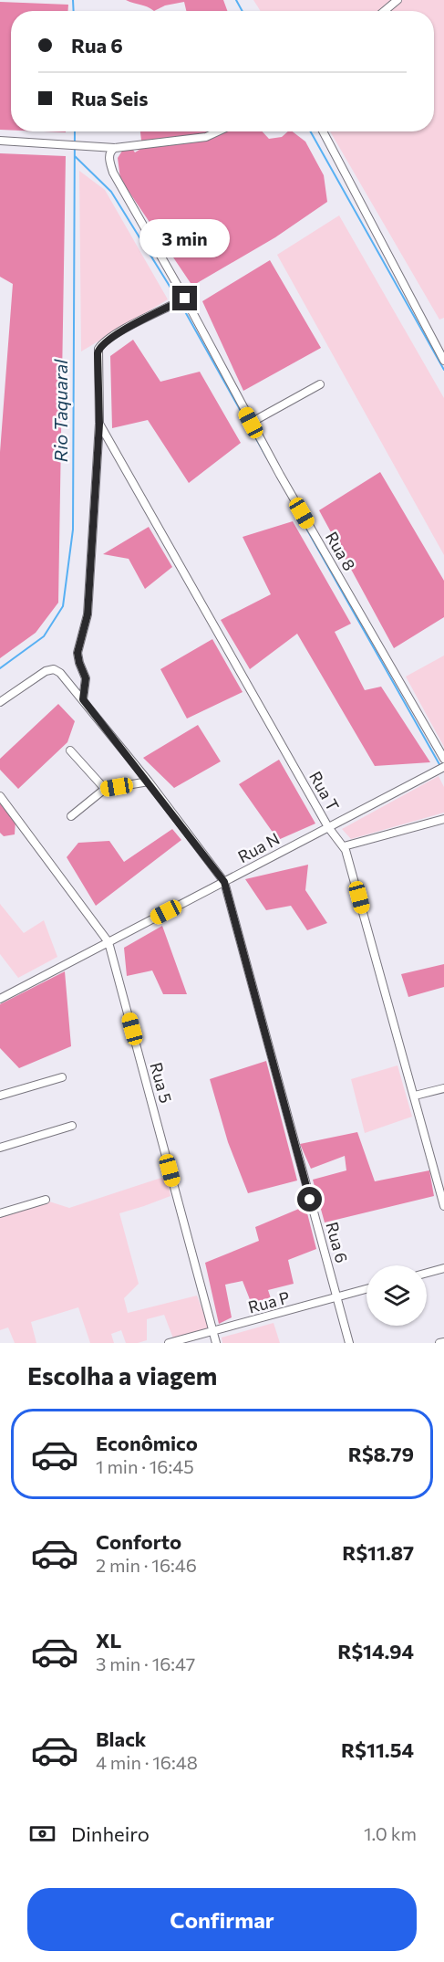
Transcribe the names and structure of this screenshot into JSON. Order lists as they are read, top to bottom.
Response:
{
  "streets": {
    "street": [
      "Rua 8",
      "Rua T",
      "Rua N",
      "Rua 5",
      "Rua 6",
      "Rua P"
    ]
  },
  "crossings": [
    ["Rua T", "Rua N"],
    ["Rua N", "Rua 5"],
    ["Rua N", "Rua 6"],
    ["Rua 5", "Rua P"],
    ["Rua 6", "Rua P"]
  ],
  "water": ["Rio Taquaral"],
  "page": {
    "banner": ["Rua 6", "Rua Seis"],
    "bubble": "3 min",
    "heading": "Escolha a viagem",
    "list": [
      {
        "name": "Econômico",
        "note": "1 min · 16:45",
        "value": "R$8.79"
      },
      {
        "name": "Conforto",
        "note": "2 min · 16:46",
        "value": "R$11.87"
      },
      {
        "name": "XL",
        "note": "3 min · 16:47",
        "value": "R$14.94"
      },
      {
        "name": "Black",
        "note": "4 min · 16:48",
        "value": "R$11.54"
      }
    ],
    "pay": ["Dinheiro", "1.0 km"],
    "buttons": "Confirmar"
  }
}
